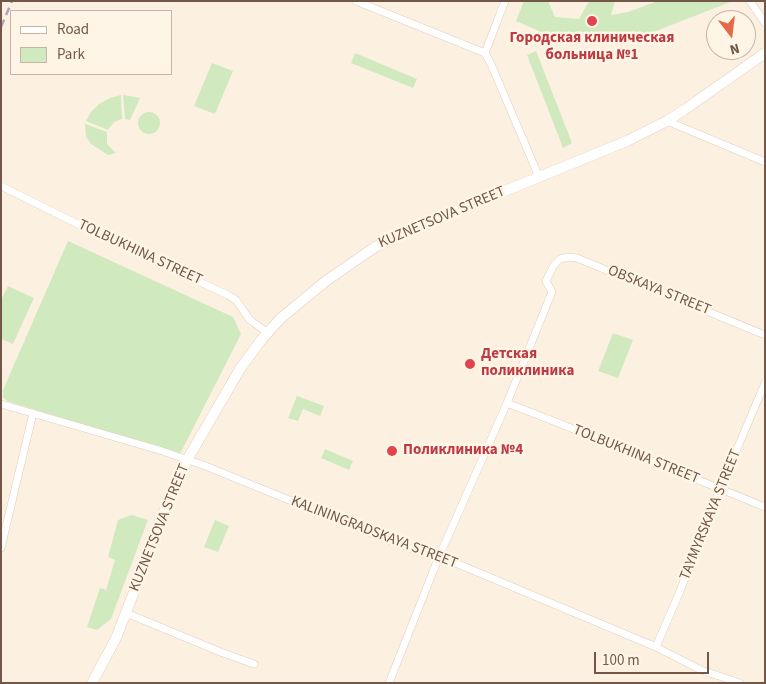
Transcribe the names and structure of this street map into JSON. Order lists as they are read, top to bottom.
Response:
{
  "streets": {
    "street": [
      "KUZNETSOVA STREET",
      "TOLBUKHINA STREET",
      "OBSKAYA STREET",
      "TAYMYRSKAYA STREET",
      "KALININGRADSKAYA STREET"
    ]
  },
  "crossings": [
    ["KUZNETSOVA STREET", "TOLBUKHINA STREET"],
    ["KUZNETSOVA STREET", "KALININGRADSKAYA STREET"],
    ["TOLBUKHINA STREET", "OBSKAYA STREET"],
    ["TOLBUKHINA STREET", "TAYMYRSKAYA STREET"],
    ["TAYMYRSKAYA STREET", "KALININGRADSKAYA STREET"]
  ],
  "places": ["Городская клиническая больница №1", "Детская поликлиника", "Поликлиника №4"],
  "legend": ["Road", "Park"],
  "scale_bar": "100 m",
  "north": "bottom"
}
